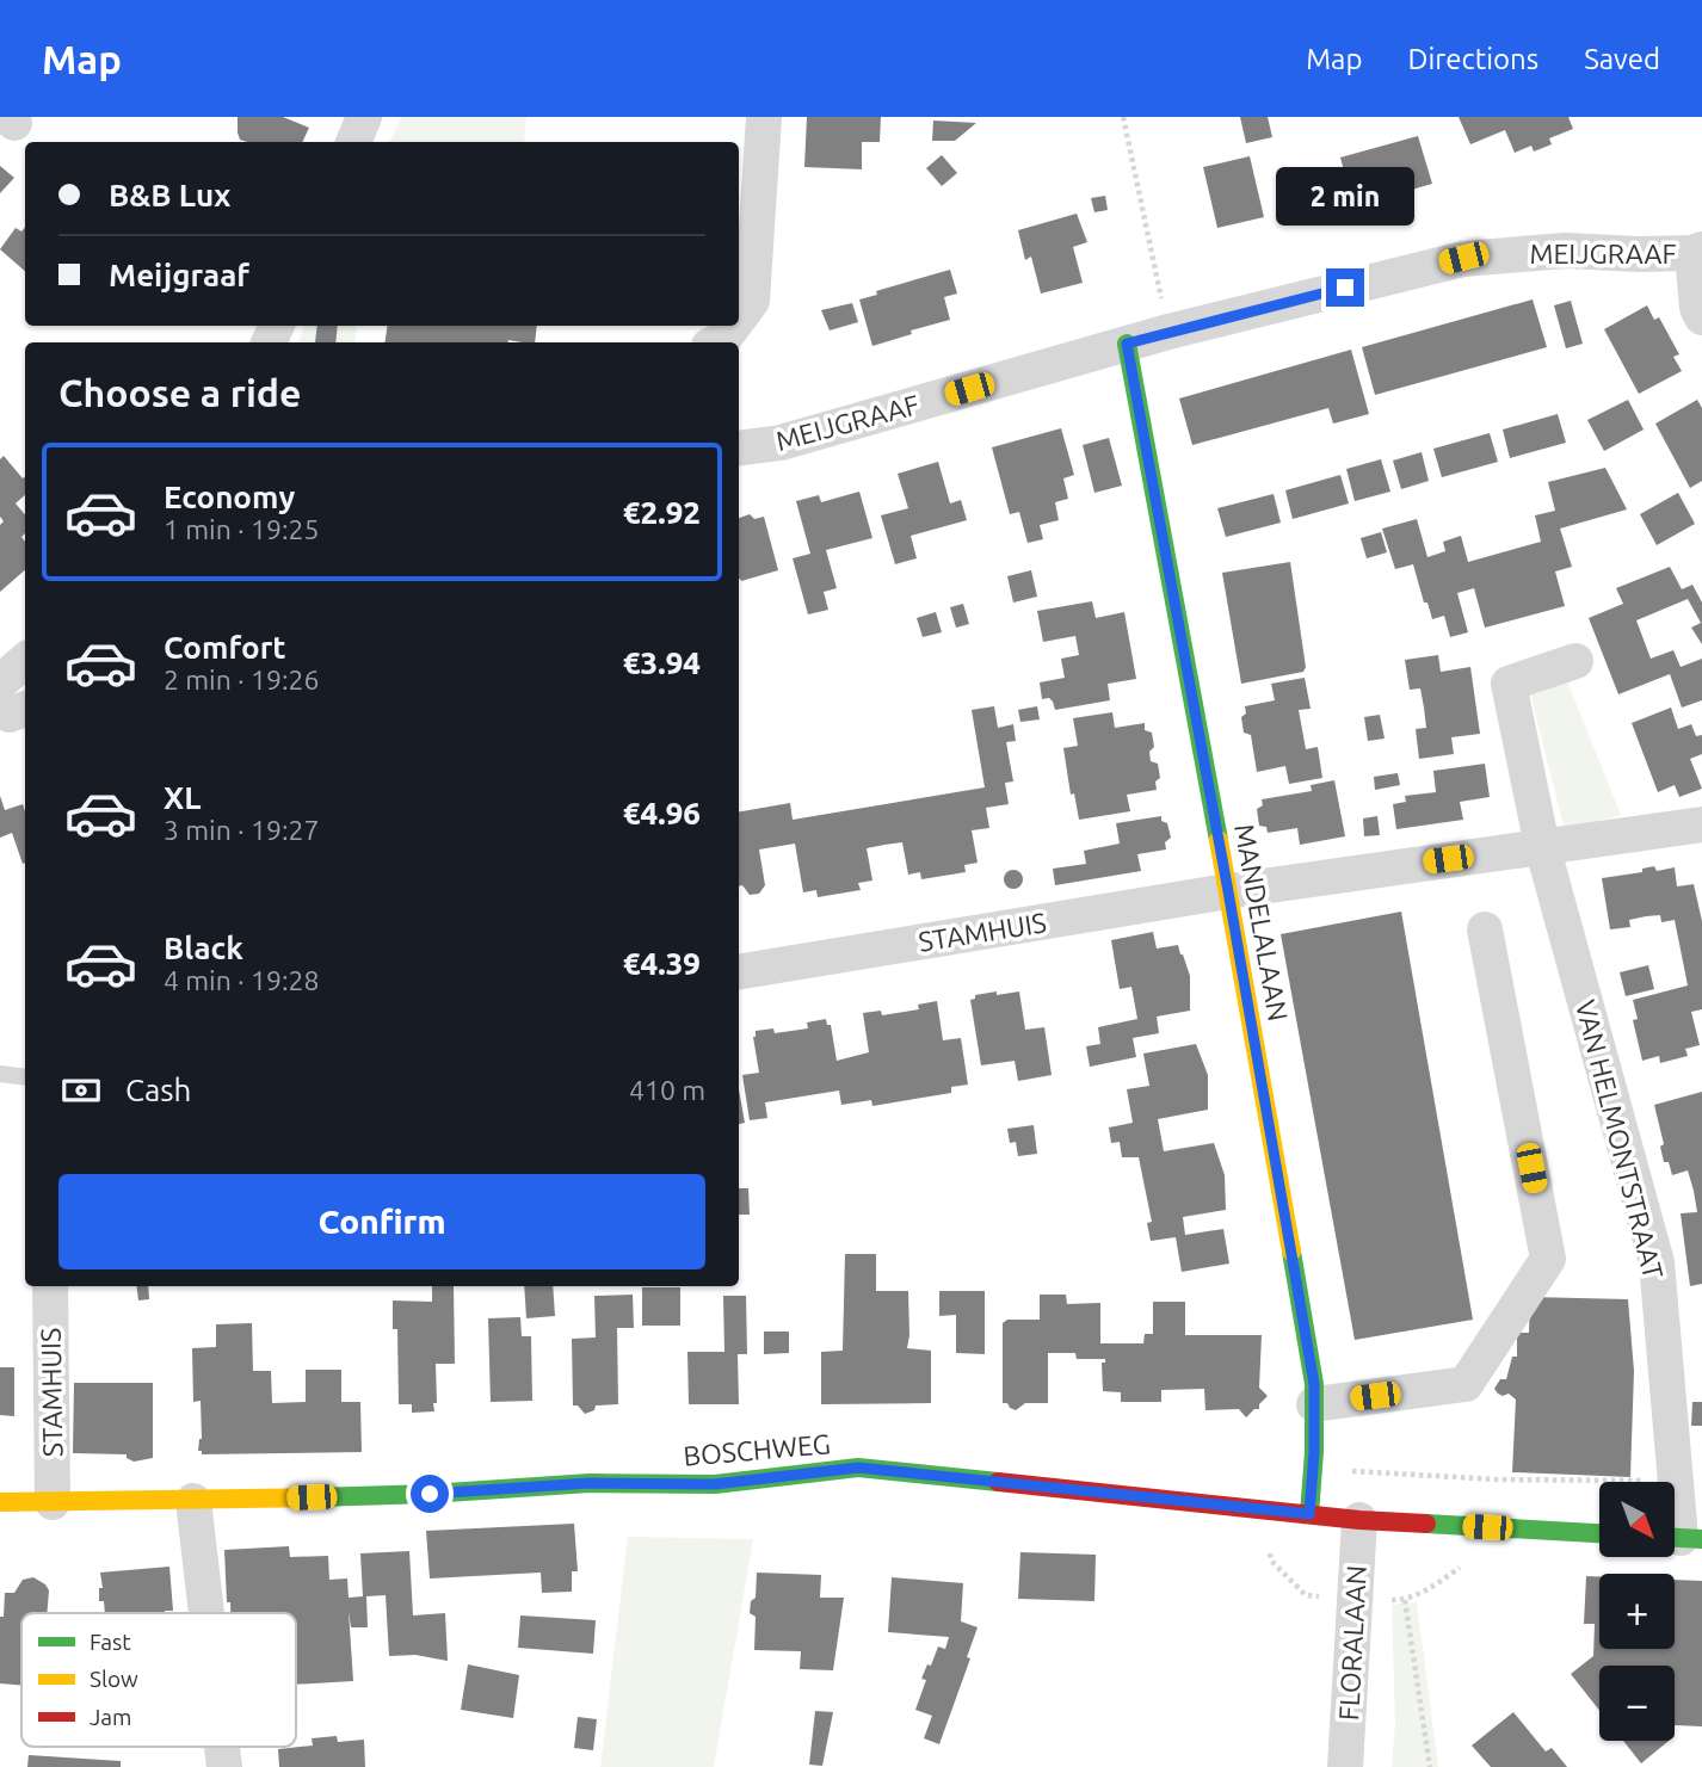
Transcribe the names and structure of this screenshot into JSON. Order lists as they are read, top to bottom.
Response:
{
  "streets": {
    "street": [
      "MEIJGRAAF",
      "MANDELALAAN",
      "STAMHUIS",
      "VAN HELMONTSTRAAT",
      "BOSCHWEG",
      "FLORALAAN"
    ]
  },
  "crossings": [
    ["MEIJGRAAF", "MANDELALAAN"],
    ["MANDELALAAN", "STAMHUIS"],
    ["MANDELALAAN", "BOSCHWEG"],
    ["STAMHUIS", "BOSCHWEG"],
    ["BOSCHWEG", "FLORALAAN"]
  ],
  "legend": ["Fast", "Slow", "Jam"],
  "north": "bottom right",
  "page": {
    "header": "Map",
    "nav": ["Map", "Directions", "Saved"],
    "banner": ["B&B Lux", "Meijgraaf"],
    "bubble": "2 min",
    "heading": "Choose a ride",
    "list": [
      {
        "name": "Economy",
        "note": "1 min · 19:25",
        "value": "€2.92"
      },
      {
        "name": "Comfort",
        "note": "2 min · 19:26",
        "value": "€3.94"
      },
      {
        "name": "XL",
        "note": "3 min · 19:27",
        "value": "€4.96"
      },
      {
        "name": "Black",
        "note": "4 min · 19:28",
        "value": "€4.39"
      }
    ],
    "pay": ["Cash", "410 m"],
    "buttons": "Confirm",
    "map_buttons": ["+", "−"]
  }
}
